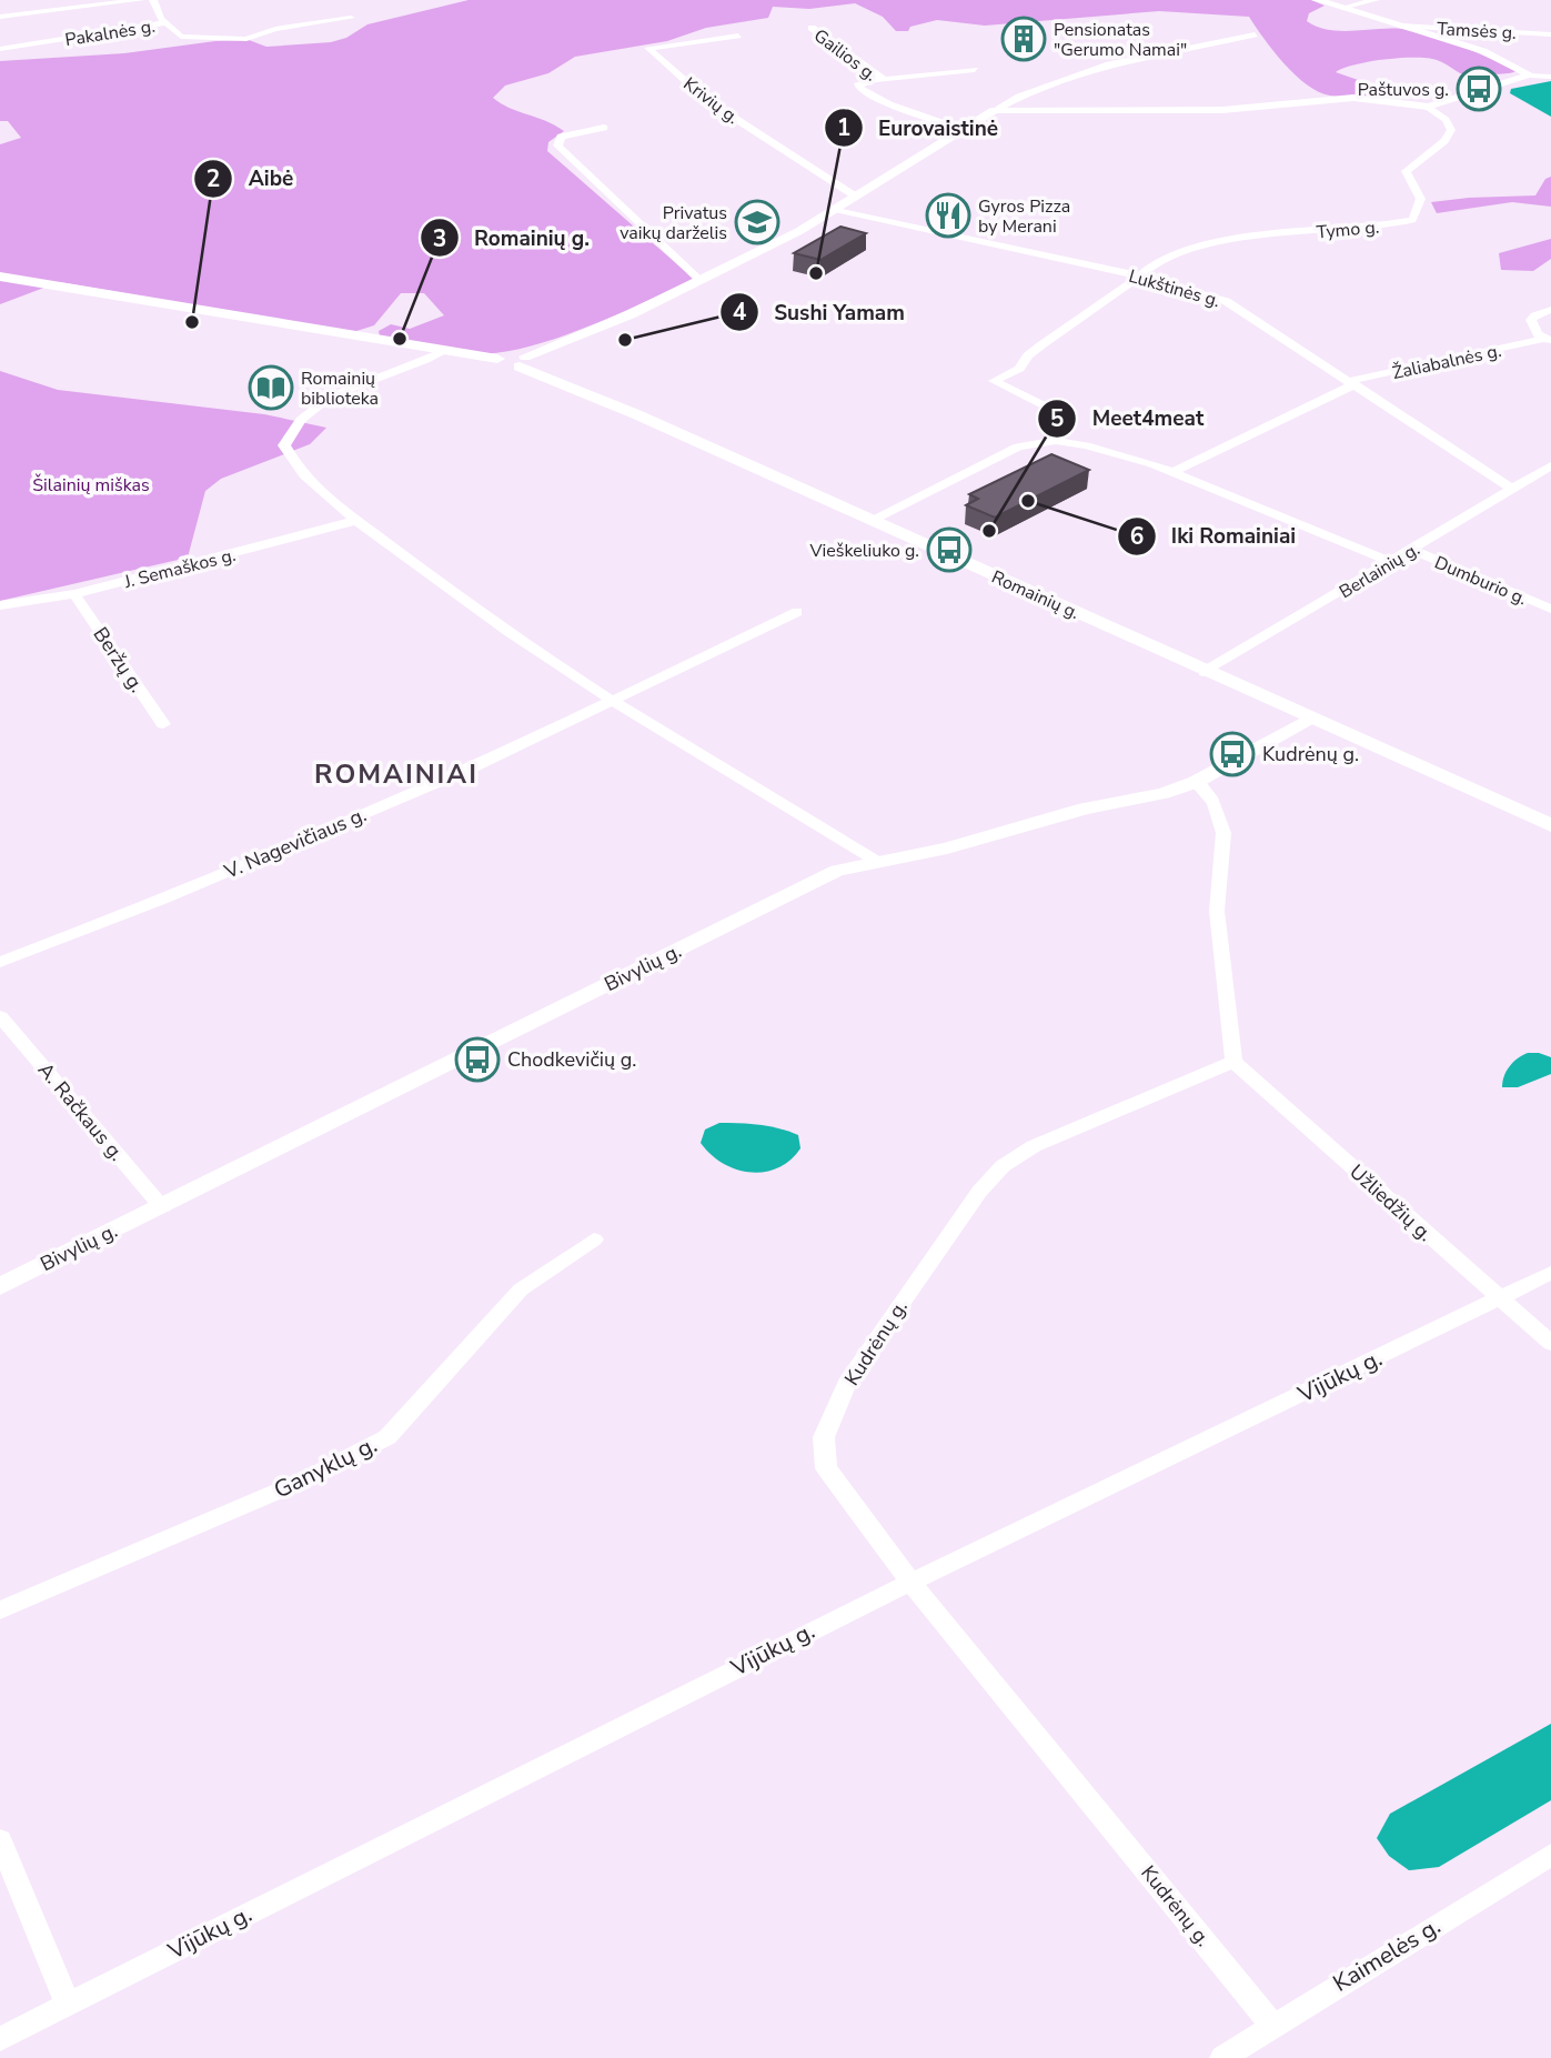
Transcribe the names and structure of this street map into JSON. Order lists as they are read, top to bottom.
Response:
{
  "streets": {
    "main road": ["Romainių g."],
    "street": [
      "Tamsės g.",
      "Pakalnės g.",
      "Gailios g.",
      "Krivių g.",
      "Tymo g.",
      "Lukštinės g.",
      "Žaliabalnės g.",
      "J. Semaškos g.",
      "Berlainių g.",
      "Dumburio g.",
      "Beržų g.",
      "V. Nagevičiaus g.",
      "Bivylių g.",
      "A. Račkaus g.",
      "Užliedžių g.",
      "Kudrėnų g.",
      "Vijūkų g.",
      "Ganyklų g.",
      "Kaimelės g."
    ]
  },
  "crossings": [
    ["Tymo g.", "Lukštinės g."],
    ["Lukštinės g.", "Žaliabalnės g."],
    ["Lukštinės g.", "Berlainių g."],
    ["J. Semaškos g.", "Beržų g."],
    ["Berlainių g.", "Dumburio g."],
    ["Berlainių g.", "Romainių g."],
    ["Romainių g.", "Bivylių g."],
    ["Bivylių g.", "A. Račkaus g."],
    ["Užliedžių g.", "Kudrėnų g."],
    ["Užliedžių g.", "Vijūkų g."],
    ["Kudrėnų g.", "Vijūkų g."],
    ["Kudrėnų g.", "Kaimelės g."]
  ],
  "districts": ["ROMAINIAI"],
  "parks": ["Šilainių miškas"],
  "places": {
    "building": ["Pensionatas \"Gerumo Namai\""],
    "bus stop": [
      "Paštuvos g.",
      "Vieškeliuko g.",
      "Kudrėnų g.",
      "Chodkevičių g."
    ],
    "restaurant": ["Gyros Pizza by Merani"],
    "school or university": ["Privatus vaikų darželis"],
    "other": [
      "Eurovaistinė",
      "Aibė",
      "Romainių g.",
      "Sushi Yamam",
      "Iki Romainiai",
      "Meet4meat"
    ],
    "library": ["Romainių biblioteka"]
  }
}
